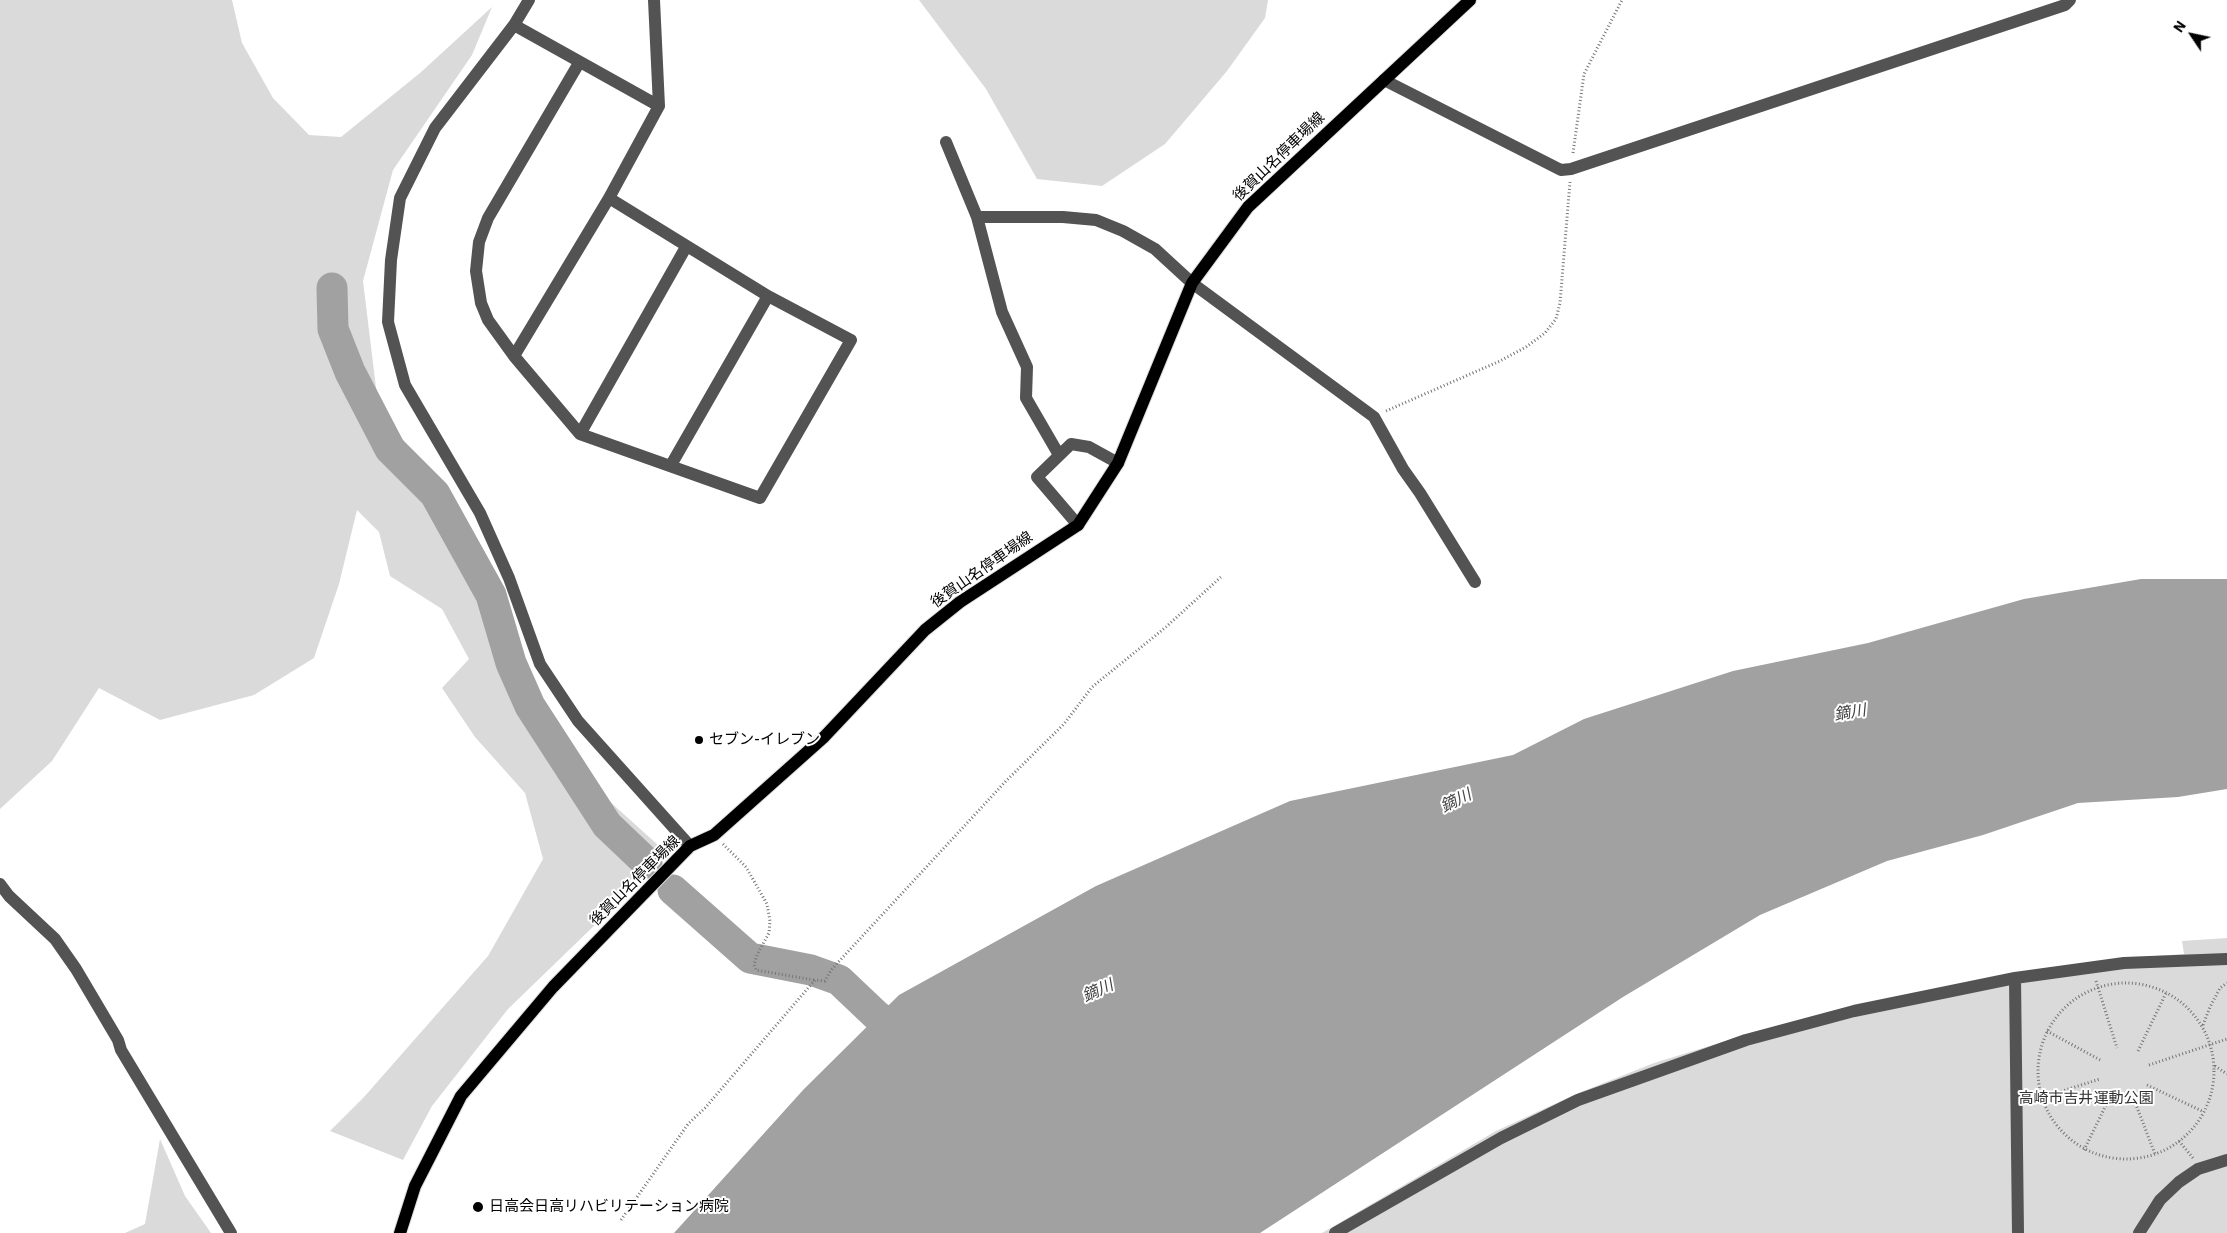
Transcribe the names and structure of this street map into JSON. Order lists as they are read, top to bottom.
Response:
{
  "streets": {
    "main road": ["後賀山名停車場線"]
  },
  "water": ["鏑川"],
  "parks": ["高崎市吉井運動公園"],
  "places": ["セブン-イレブン", "日高会日高リハビリテーション病院"],
  "north": "top left"
}
